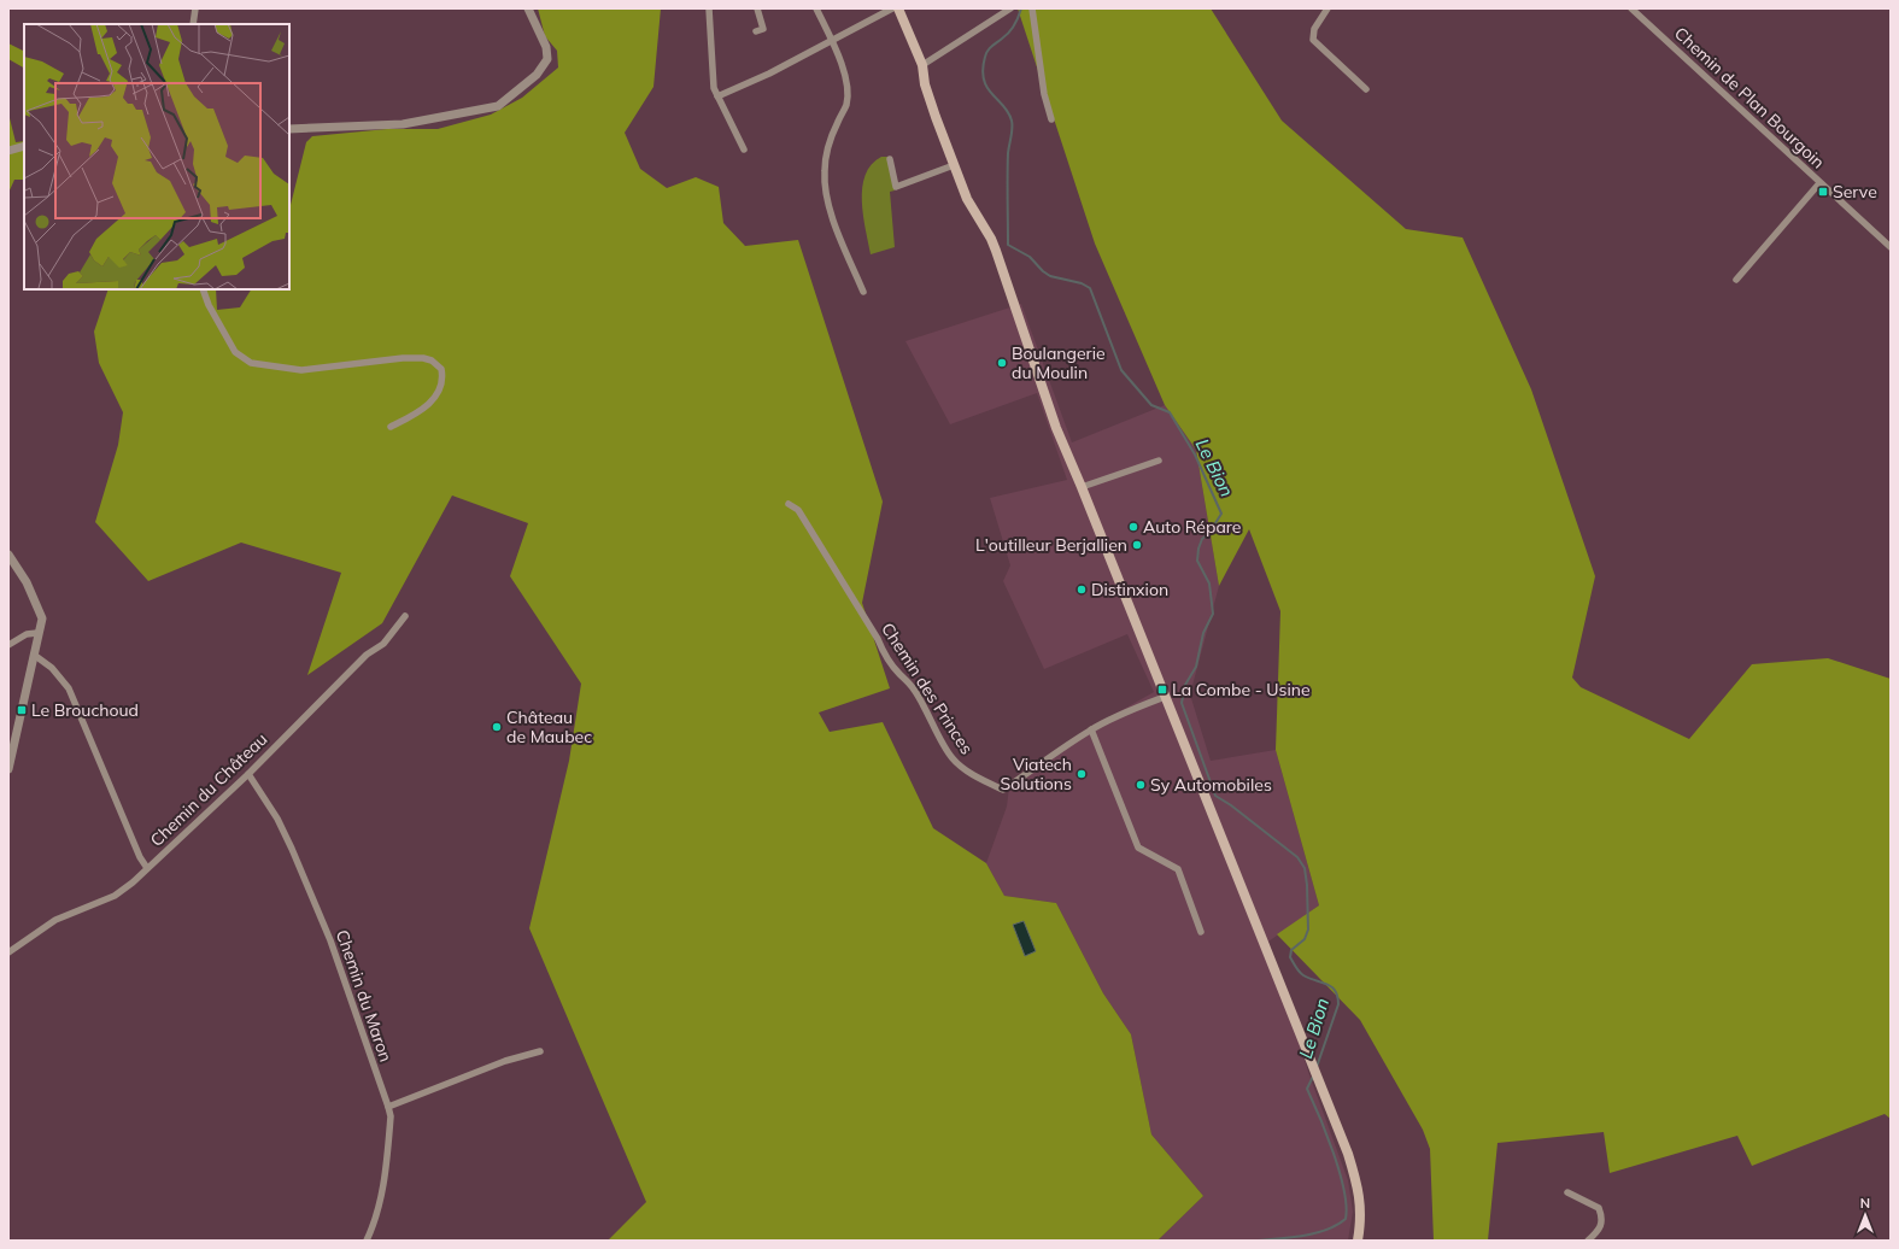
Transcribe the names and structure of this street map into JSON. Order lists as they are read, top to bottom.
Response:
{
  "streets": {
    "street": [
      "Chemin de Plan Bourgoin",
      "Chemin des Princes",
      "Chemin du Château",
      "Chemin du Maron"
    ]
  },
  "crossings": [
    ["Chemin du Château", "Chemin du Maron"]
  ],
  "water": ["Le Bion"],
  "places": {
    "transit": ["Serve", "La Combe - Usine", "Le Brouchoud"],
    "other": [
      "Boulangerie du Moulin",
      "Auto Répare",
      "L'outilleur Berjallien",
      "Distinxion",
      "Château de Maubec",
      "Viatech Solutions",
      "Sy Automobiles"
    ]
  },
  "north": "top"
}
